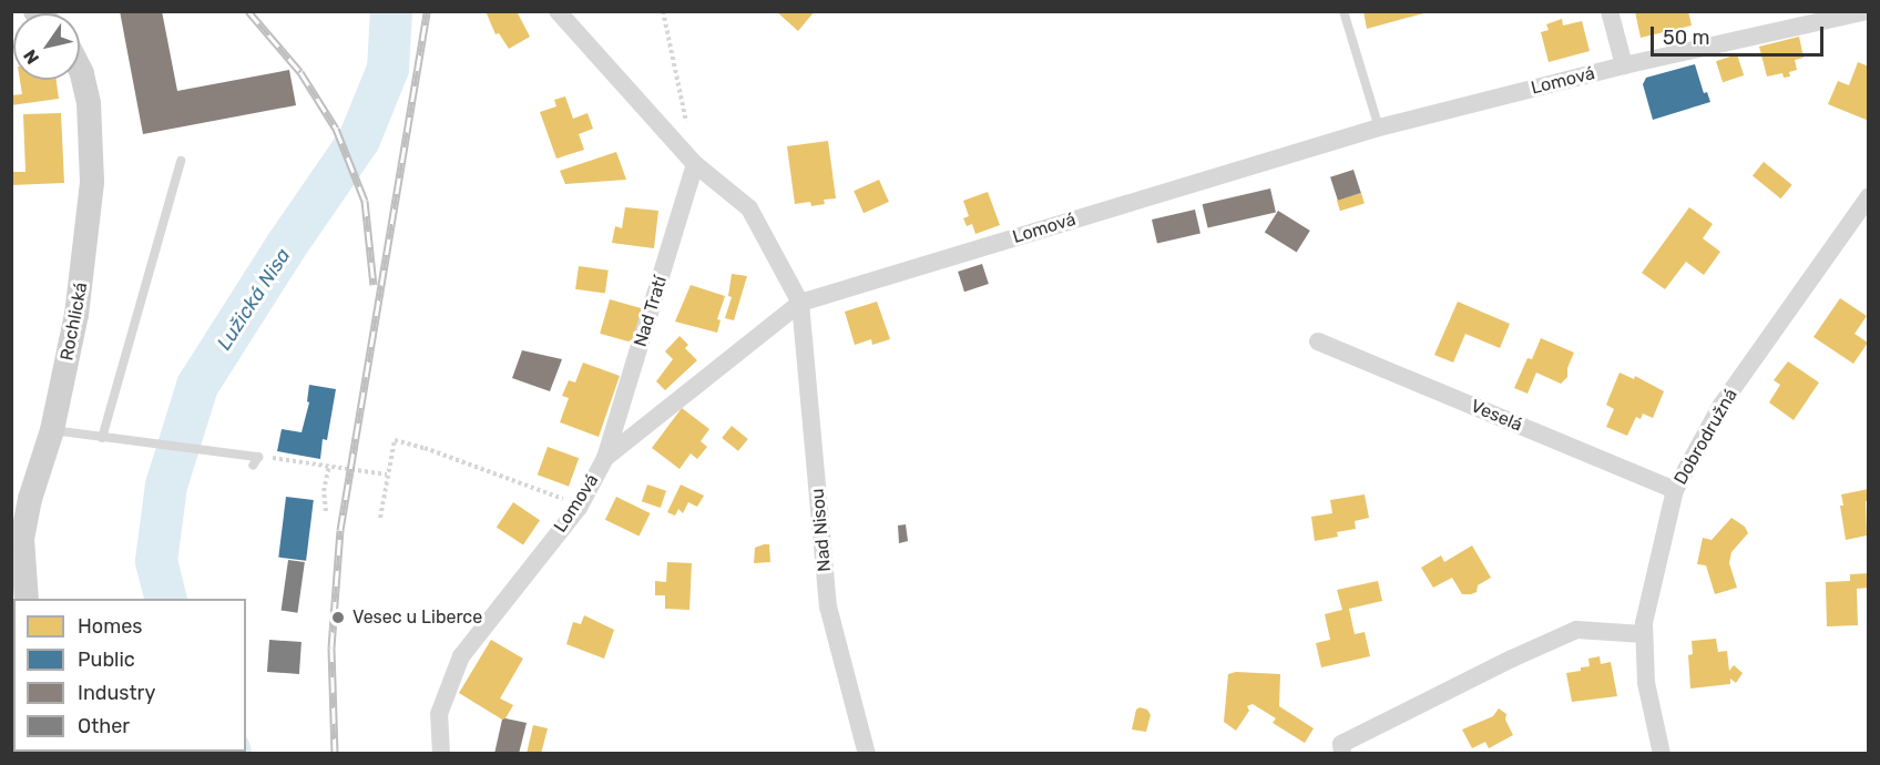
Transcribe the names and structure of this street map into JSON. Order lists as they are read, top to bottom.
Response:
{
  "streets": {
    "street": [
      "Lomová",
      "Nad Tratí",
      "Rochlická",
      "Veselá",
      "Dobrodružná",
      "Nad Nisou"
    ]
  },
  "crossings": [
    ["Lomová", "Nad Tratí"],
    ["Lomová", "Nad Nisou"],
    ["Veselá", "Dobrodružná"]
  ],
  "water": ["Lužická Nisa"],
  "places": ["Vesec u Liberce"],
  "legend": [
    "Homes",
    "Public",
    "Industry",
    "Other"
  ],
  "scale_bar": "50 m",
  "north": "bottom left"
}
